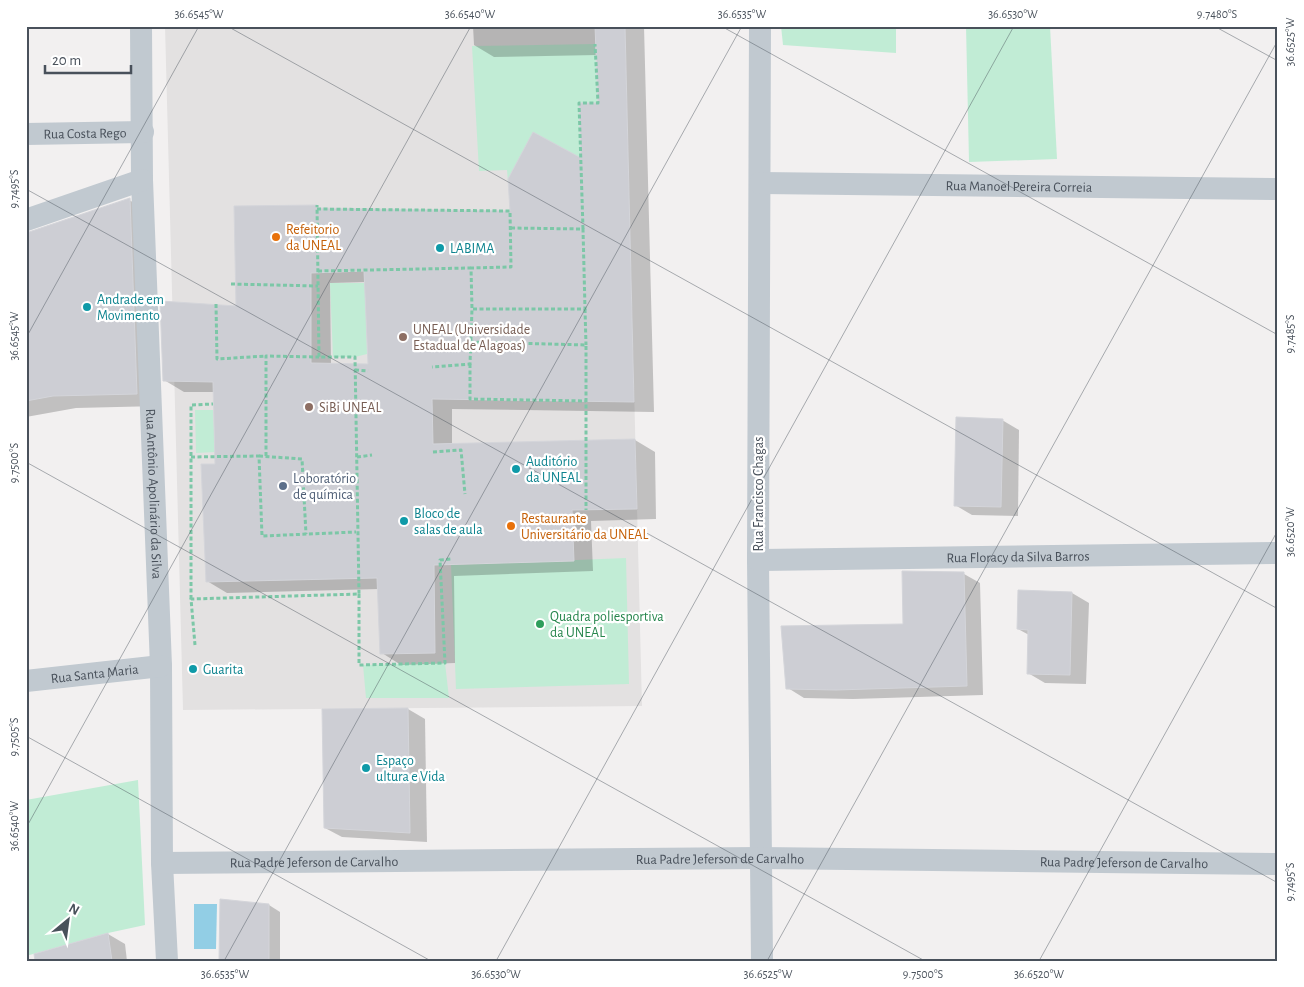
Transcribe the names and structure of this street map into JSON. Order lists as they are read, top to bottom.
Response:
{
  "streets": {
    "street": [
      "Rua Costa Rego",
      "Rua Manoel Pereira Correia",
      "Rua Antônio Apolinário da Silva",
      "Rua Francisco Chagas",
      "Rua Floracy da Silva Barros",
      "Rua Santa Maria",
      "Rua Padre Jeferson de Carvalho"
    ]
  },
  "crossings": [
    ["Rua Costa Rego", "Rua Antônio Apolinário da Silva"],
    ["Rua Manoel Pereira Correia", "Rua Francisco Chagas"],
    ["Rua Antônio Apolinário da Silva", "Rua Santa Maria"],
    ["Rua Antônio Apolinário da Silva", "Rua Padre Jeferson de Carvalho"],
    ["Rua Francisco Chagas", "Rua Floracy da Silva Barros"],
    ["Rua Francisco Chagas", "Rua Padre Jeferson de Carvalho"]
  ],
  "places": [
    "Refeitorio da UNEAL",
    "LABIMA",
    "Andrade em Movimento",
    "UNEAL (Universidade Estadual de Alagoas)",
    "SiBi UNEAL",
    "Auditório da UNEAL",
    "Loboratório de química",
    "Bloco de salas de aula",
    "Restaurante Universitário da UNEAL",
    "Quadra poliesportiva da UNEAL",
    "Guarita",
    "Espaço ultura e Vida"
  ],
  "scale_bar": "20 m",
  "north": "top right",
  "coordinates": [
    "36.6545°W",
    "36.6540°W",
    "36.6535°W",
    "36.6530°W",
    "9.7480°S",
    "36.6525°W",
    "9.7495°S",
    "9.7485°S",
    "9.7500°S",
    "36.6520°W",
    "9.7505°S"
  ]
}
